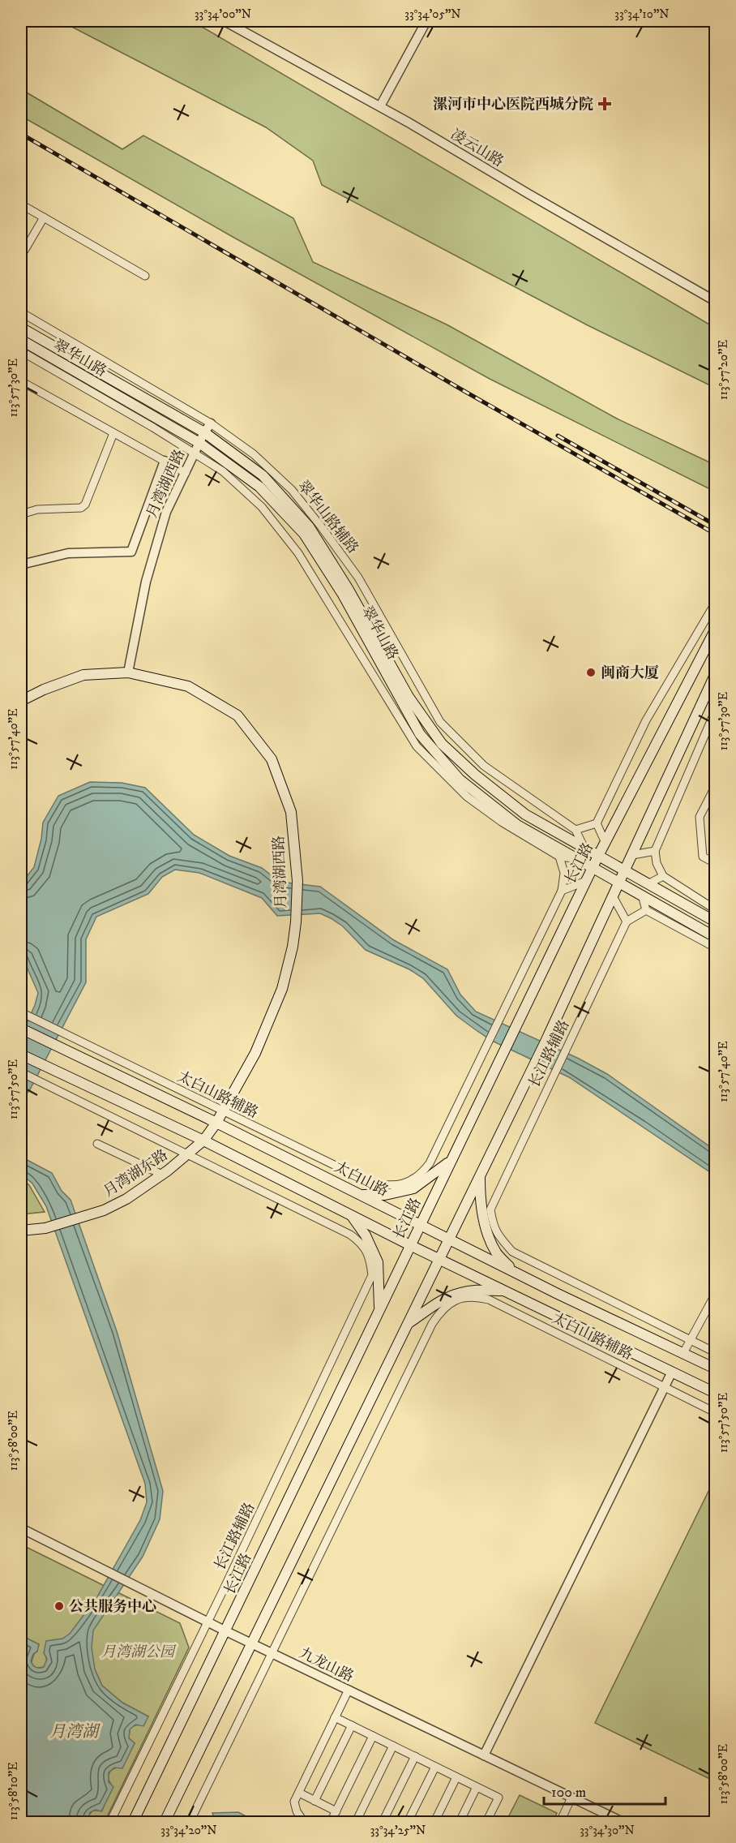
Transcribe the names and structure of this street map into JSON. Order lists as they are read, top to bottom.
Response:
{
  "streets": {
    "main road": [
      "翠华山路",
      "月湾湖西路",
      "长江路",
      "月湾湖东路",
      "太白山路"
    ],
    "street": [
      "凌云山路",
      "翠华山路辅路",
      "长江路辅路",
      "太白山路辅路",
      "九龙山路"
    ]
  },
  "crossings": [
    ["翠华山路", "月湾湖西路"],
    ["翠华山路", "翠华山路辅路"],
    ["翠华山路", "长江路"],
    ["月湾湖西路", "翠华山路辅路"],
    ["月湾湖西路", "太白山路辅路"],
    ["月湾湖西路", "月湾湖东路"],
    ["月湾湖西路", "太白山路"],
    ["长江路", "太白山路"],
    ["长江路", "九龙山路"],
    ["长江路辅路", "月湾湖东路"],
    ["长江路辅路", "九龙山路"],
    ["太白山路辅路", "九龙山路"]
  ],
  "water": ["月湾湖"],
  "parks": ["月湾湖公园"],
  "places": {
    "health": ["漯河市中心医院西城分院"],
    "other": ["闽商大厦", "公共服务中心"]
  },
  "scale_bar": "100 m",
  "coordinates": [
    "33°34'00\"N",
    "33°34'05\"N",
    "33°34'10\"N",
    "113°57'20\"E",
    "113°57'30\"E",
    "113°57'40\"E",
    "113°57'50\"E",
    "113°58'00\"E",
    "113°58'10\"E",
    "33°34'20\"N",
    "33°34'25\"N",
    "33°34'30\"N"
  ]
}
